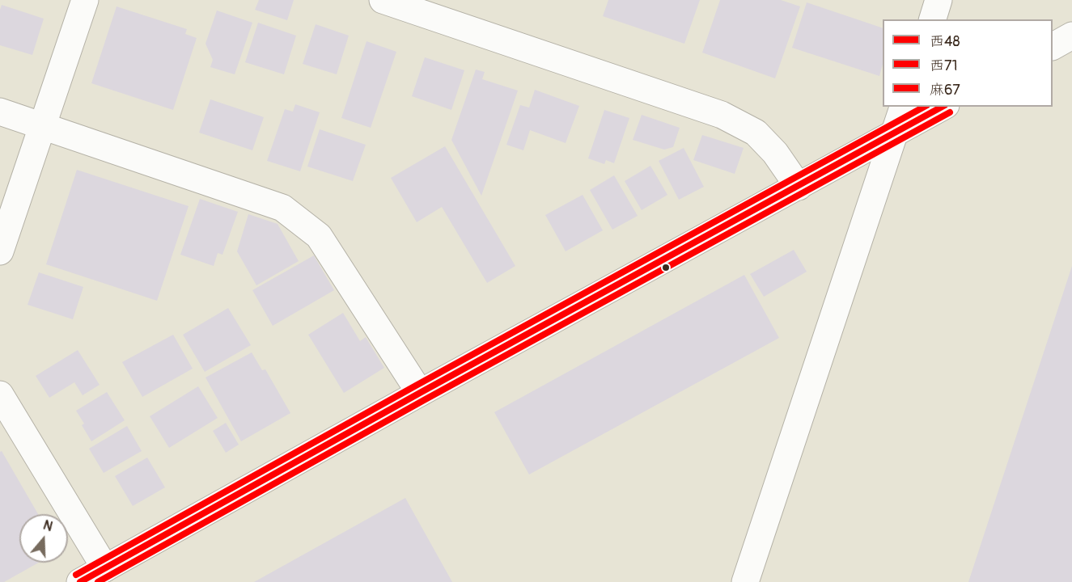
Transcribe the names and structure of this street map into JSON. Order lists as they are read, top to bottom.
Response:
{
  "lines": ["transit line 西48", "transit line 麻67", "transit line 西71"],
  "legend": ["西48", "西71", "麻67"],
  "north": "top"
}
